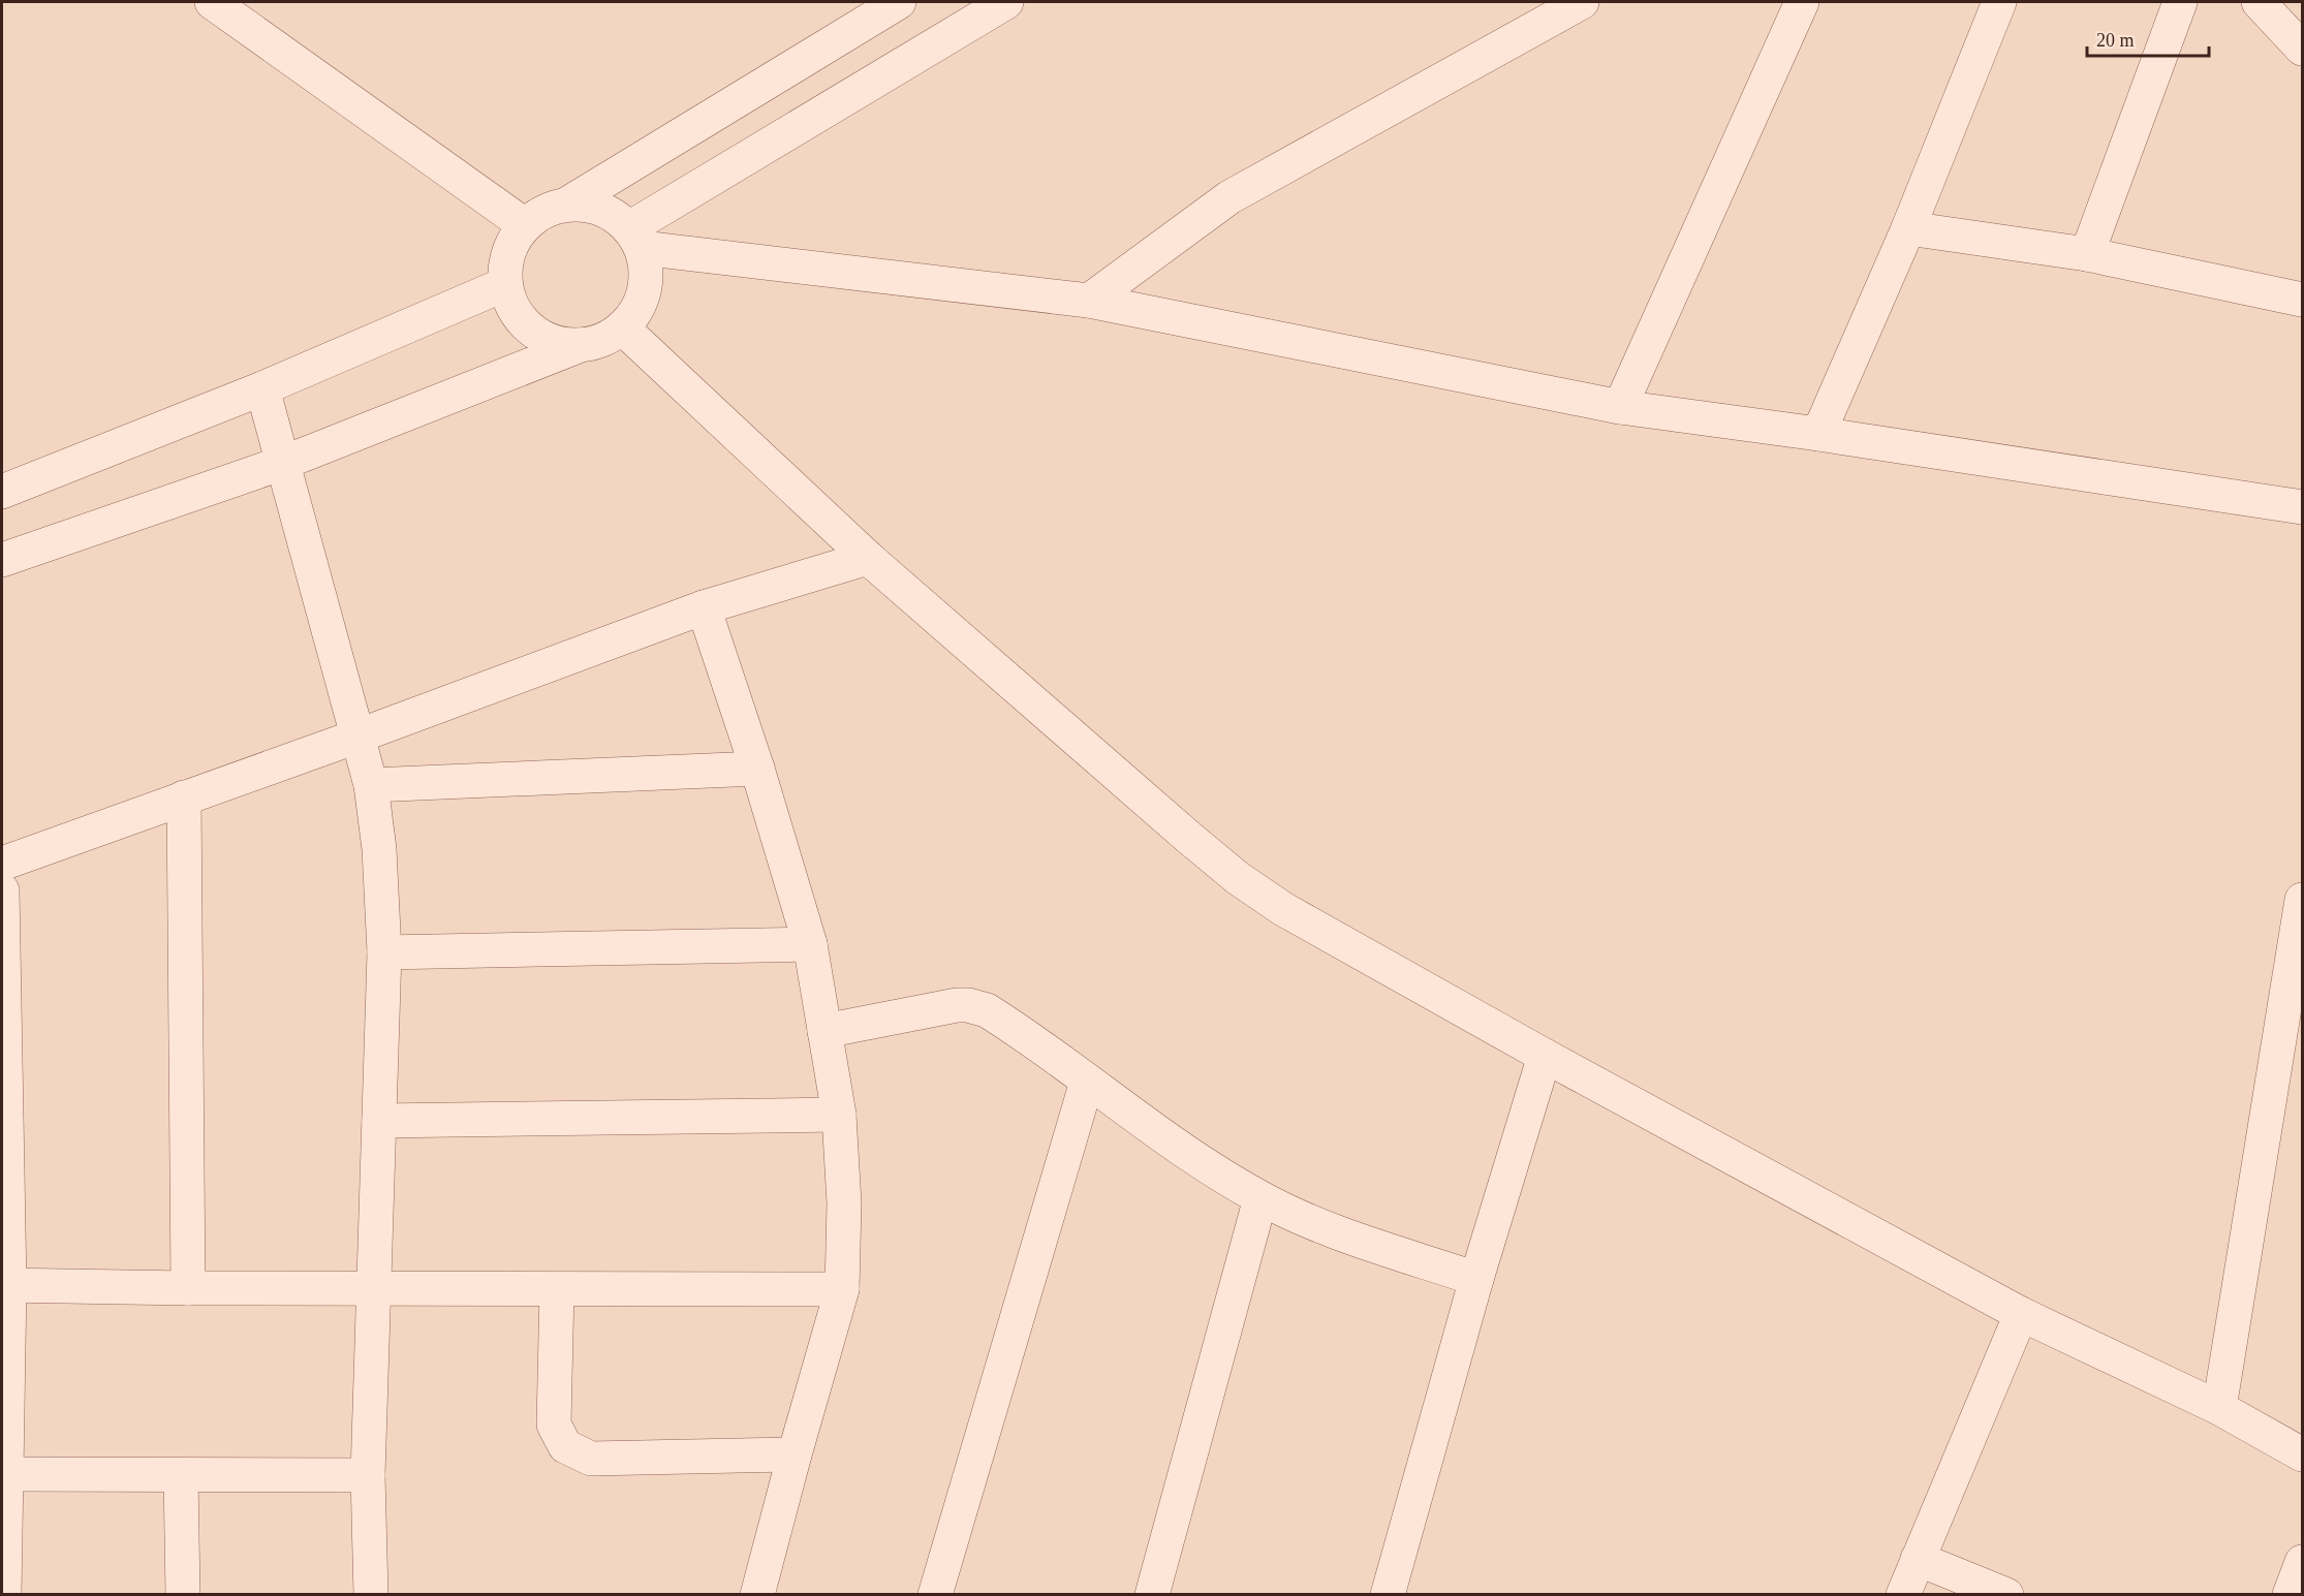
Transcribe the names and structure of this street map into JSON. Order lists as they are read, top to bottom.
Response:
{
  "scale_bar": "20 m"
}
